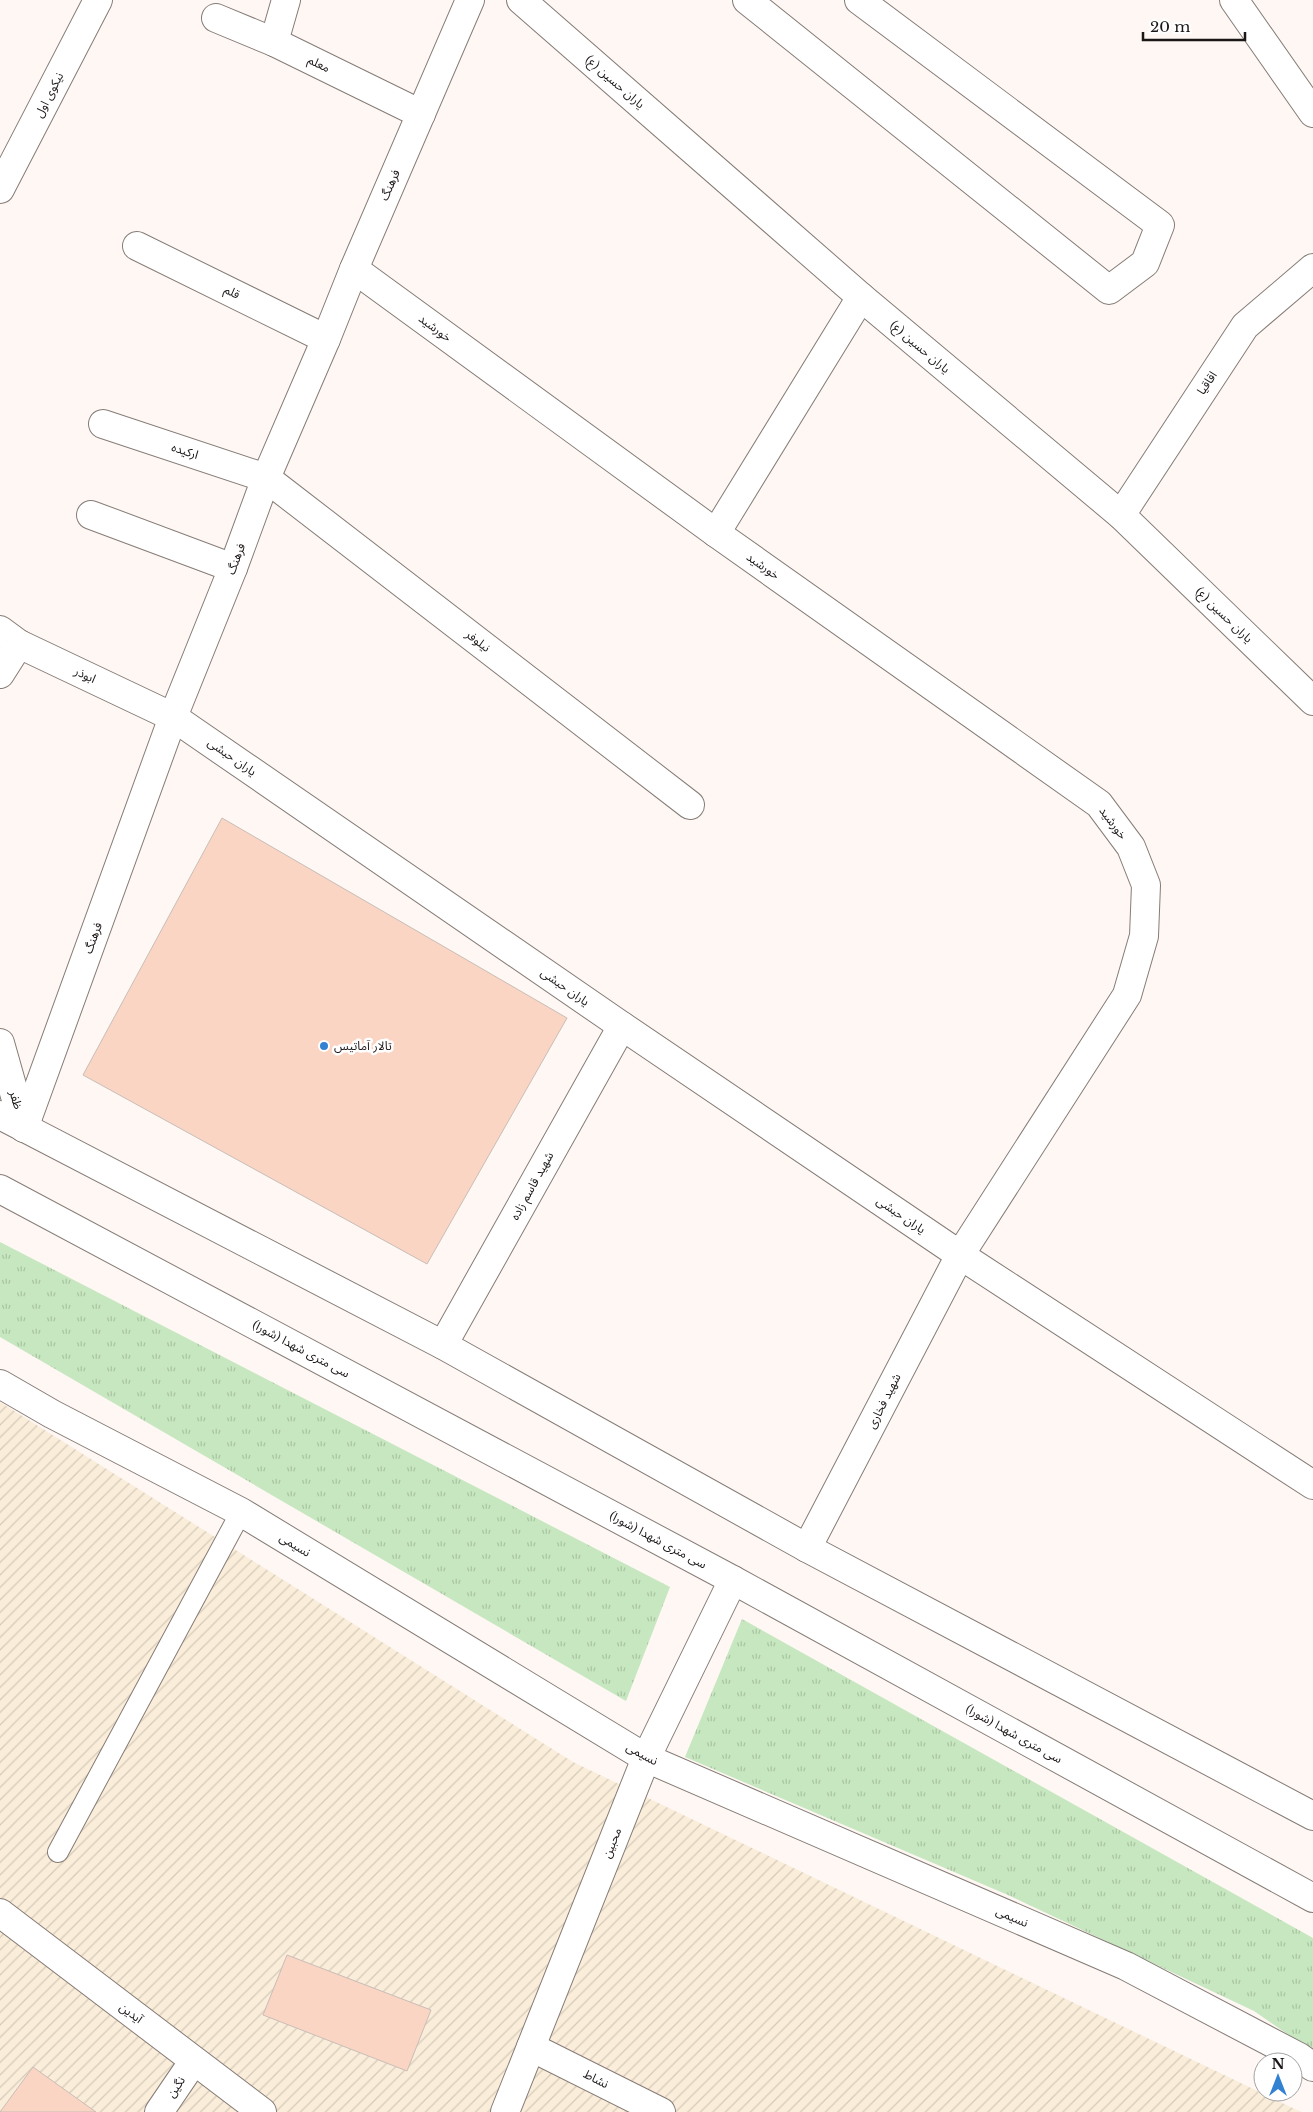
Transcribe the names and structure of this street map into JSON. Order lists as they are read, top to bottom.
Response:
{
  "streets": {
    "street": [
      "معلم",
      "یاران حسین (ع)",
      "نیکوی اول",
      "فرهنگ",
      "قلم",
      "خورشید",
      "اقاقیا",
      "ارکیده",
      "نیلوفر",
      "ابوذر",
      "یاران حبشی",
      "ظفر",
      "شهید قاسم زاده",
      "سی متری شهدا (شورا)",
      "شهید فخاری",
      "نسیمی",
      "محبین",
      "آیدین",
      "نشاط",
      "نگین"
    ]
  },
  "crossings": [
    ["معلم", "فرهنگ"],
    ["یاران حسین (ع)", "اقاقیا"],
    ["فرهنگ", "قلم"],
    ["فرهنگ", "خورشید"],
    ["فرهنگ", "ارکیده"],
    ["فرهنگ", "نیلوفر"],
    ["فرهنگ", "ابوذر"],
    ["فرهنگ", "یاران حبشی"],
    ["فرهنگ", "ظفر"],
    ["خورشید", "شهید فخاری"],
    ["ارکیده", "نیلوفر"],
    ["ابوذر", "یاران حبشی"],
    ["یاران حبشی", "شهید قاسم زاده"],
    ["یاران حبشی", "شهید فخاری"],
    ["سی متری شهدا (شورا)", "محبین"],
    ["نسیمی", "محبین"],
    ["محبین", "نشاط"],
    ["آیدین", "نگین"]
  ],
  "places": ["تالار آماتیس"],
  "scale_bar": "20 m",
  "north": "top"
}
